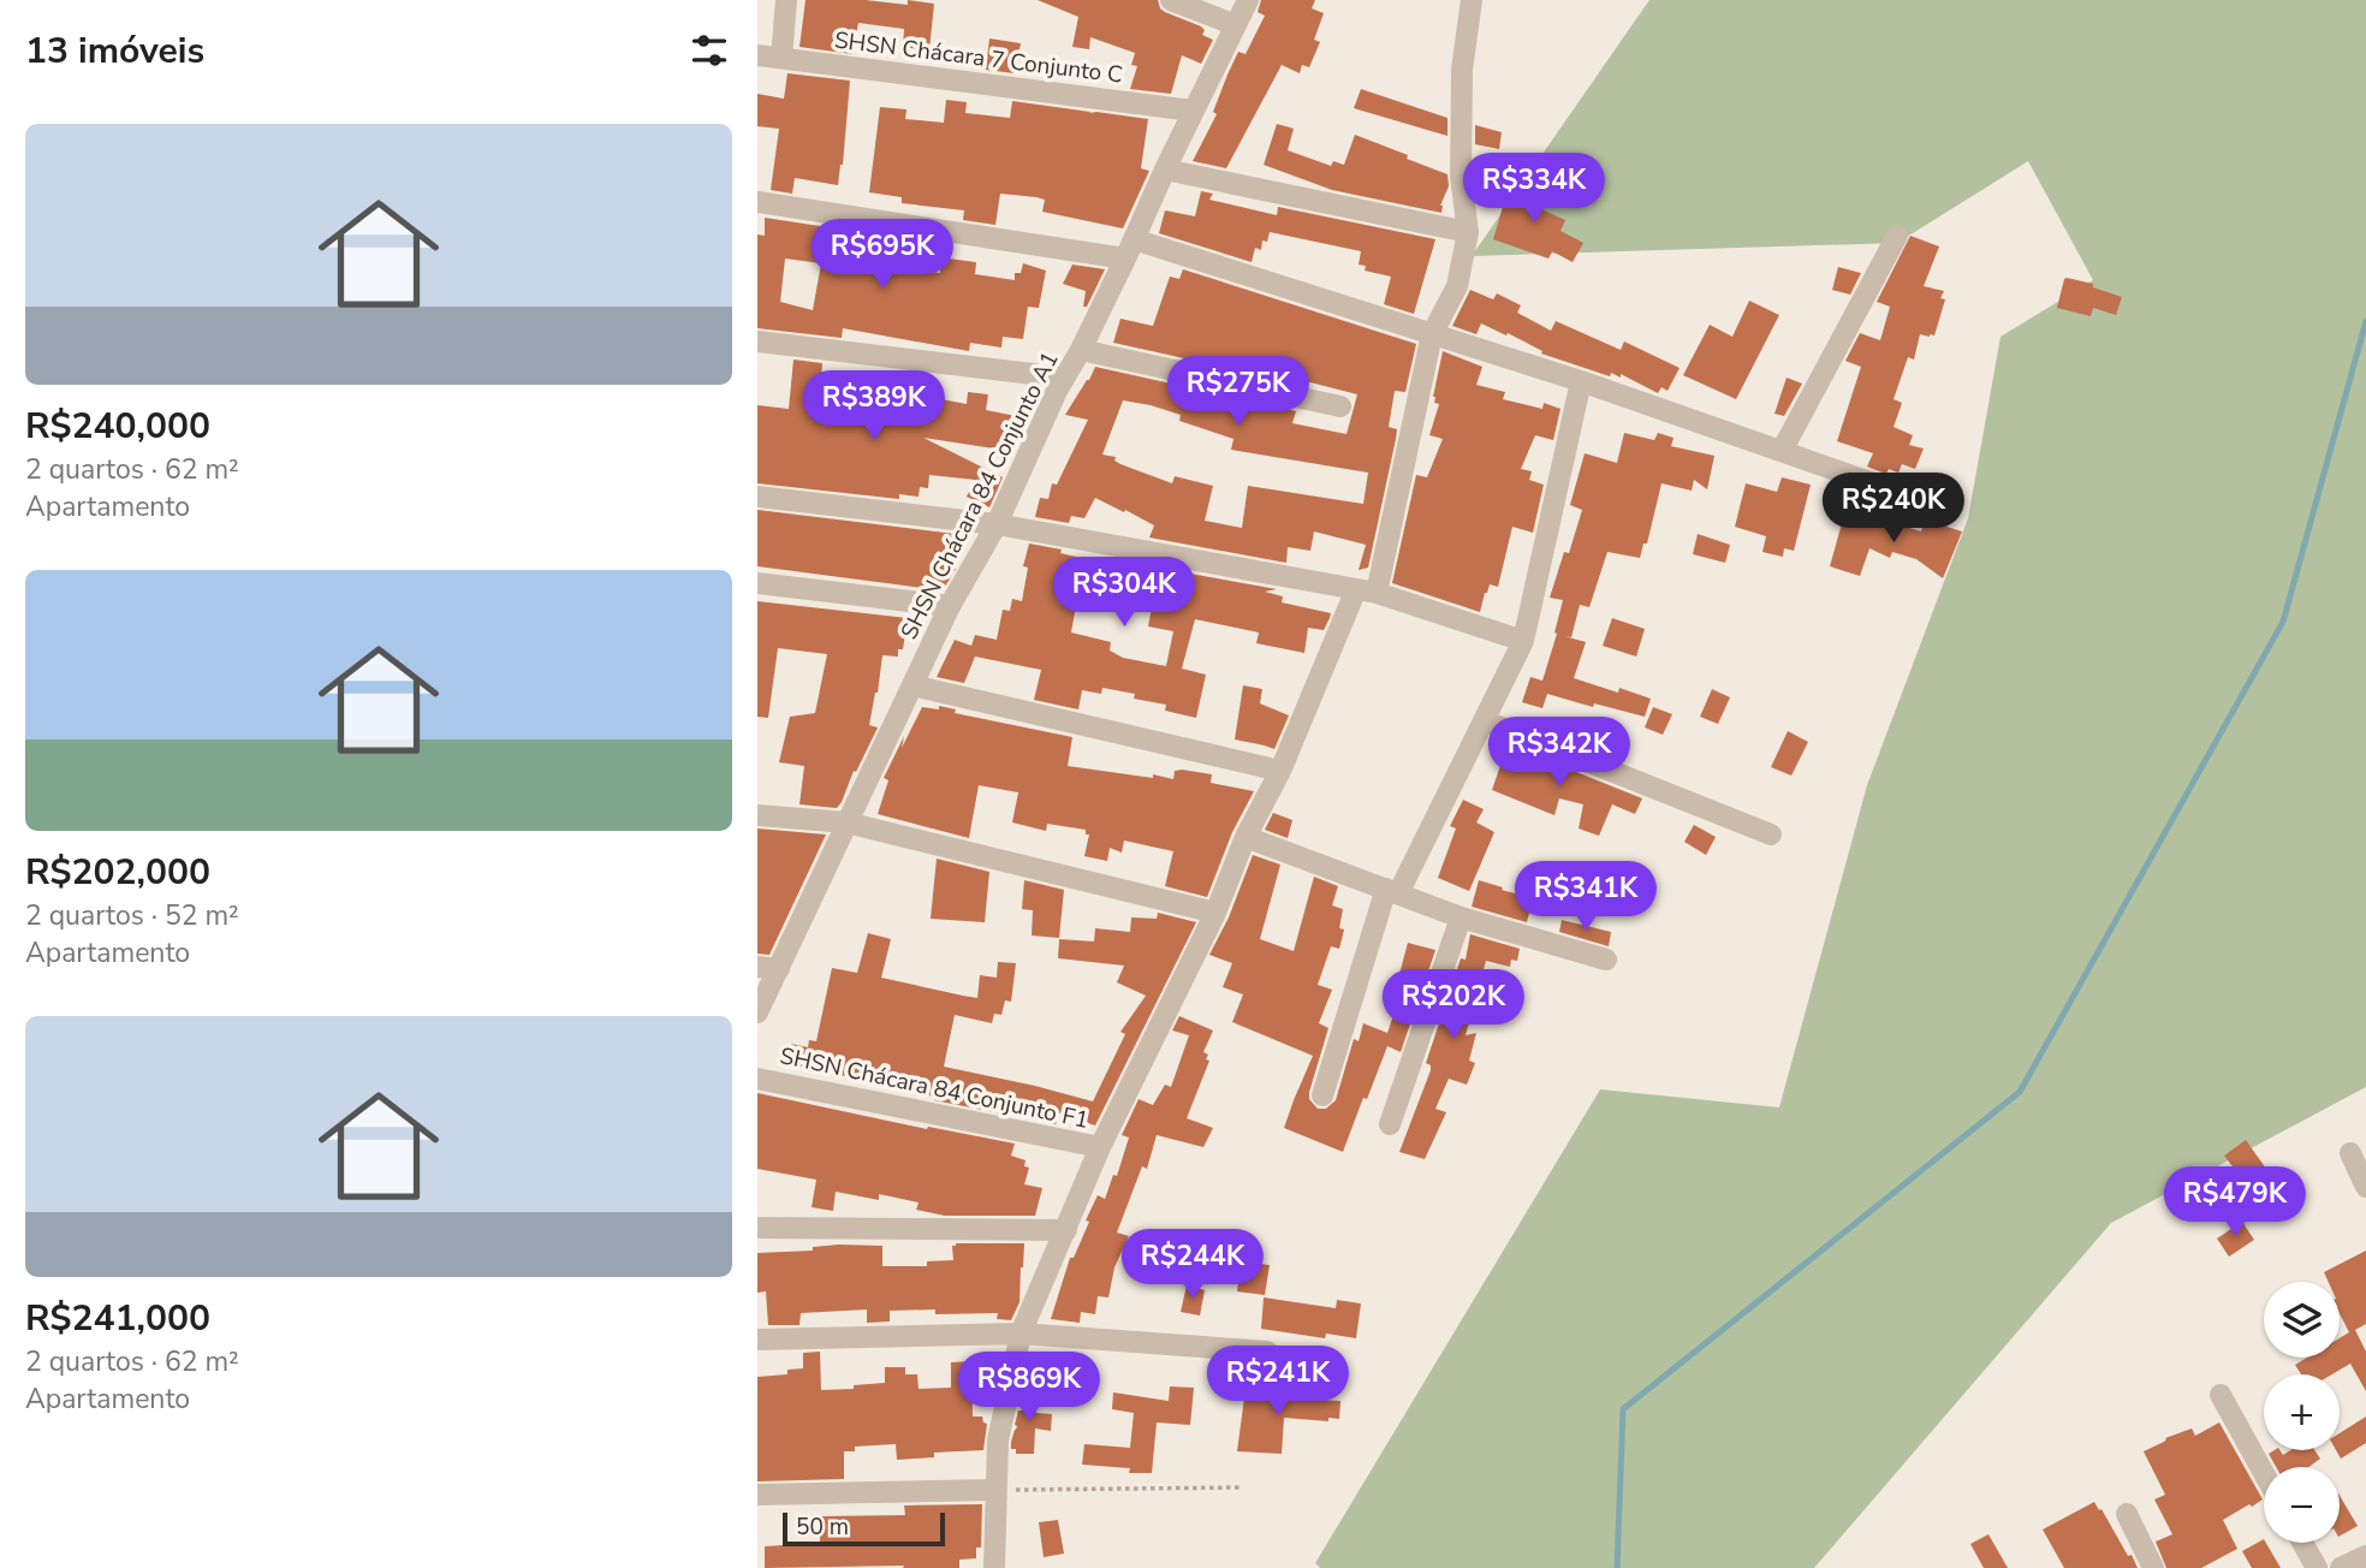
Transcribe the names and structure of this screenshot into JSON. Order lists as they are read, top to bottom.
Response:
{
  "streets": {
    "street": ["SHSN Chácara 7 Conjunto C", "SHSN Chácara 84 Conjunto A1", "SHSN Chácara 84 Conjunto F1"]
  },
  "crossings": [
    ["SHSN Chácara 7 Conjunto C", "SHSN Chácara 84 Conjunto A1"]
  ],
  "scale_bar": "50 m",
  "page": {
    "heading": "13 imóveis",
    "list": [
      {
        "name": "R$240,000",
        "note": "2 quartos · 62 m² · Apartamento"
      },
      {
        "name": "R$202,000",
        "note": "2 quartos · 52 m² · Apartamento"
      },
      {
        "name": "R$241,000",
        "note": "2 quartos · 62 m² · Apartamento"
      }
    ],
    "price": [
      "R$334K",
      "R$695K",
      "R$275K",
      "R$389K",
      "R$240K",
      "R$304K",
      "R$342K",
      "R$341K",
      "R$202K",
      "R$479K",
      "R$244K",
      "R$241K",
      "R$869K"
    ],
    "map_buttons": ["+", "−"],
    "scale": "50 m"
  }
}
